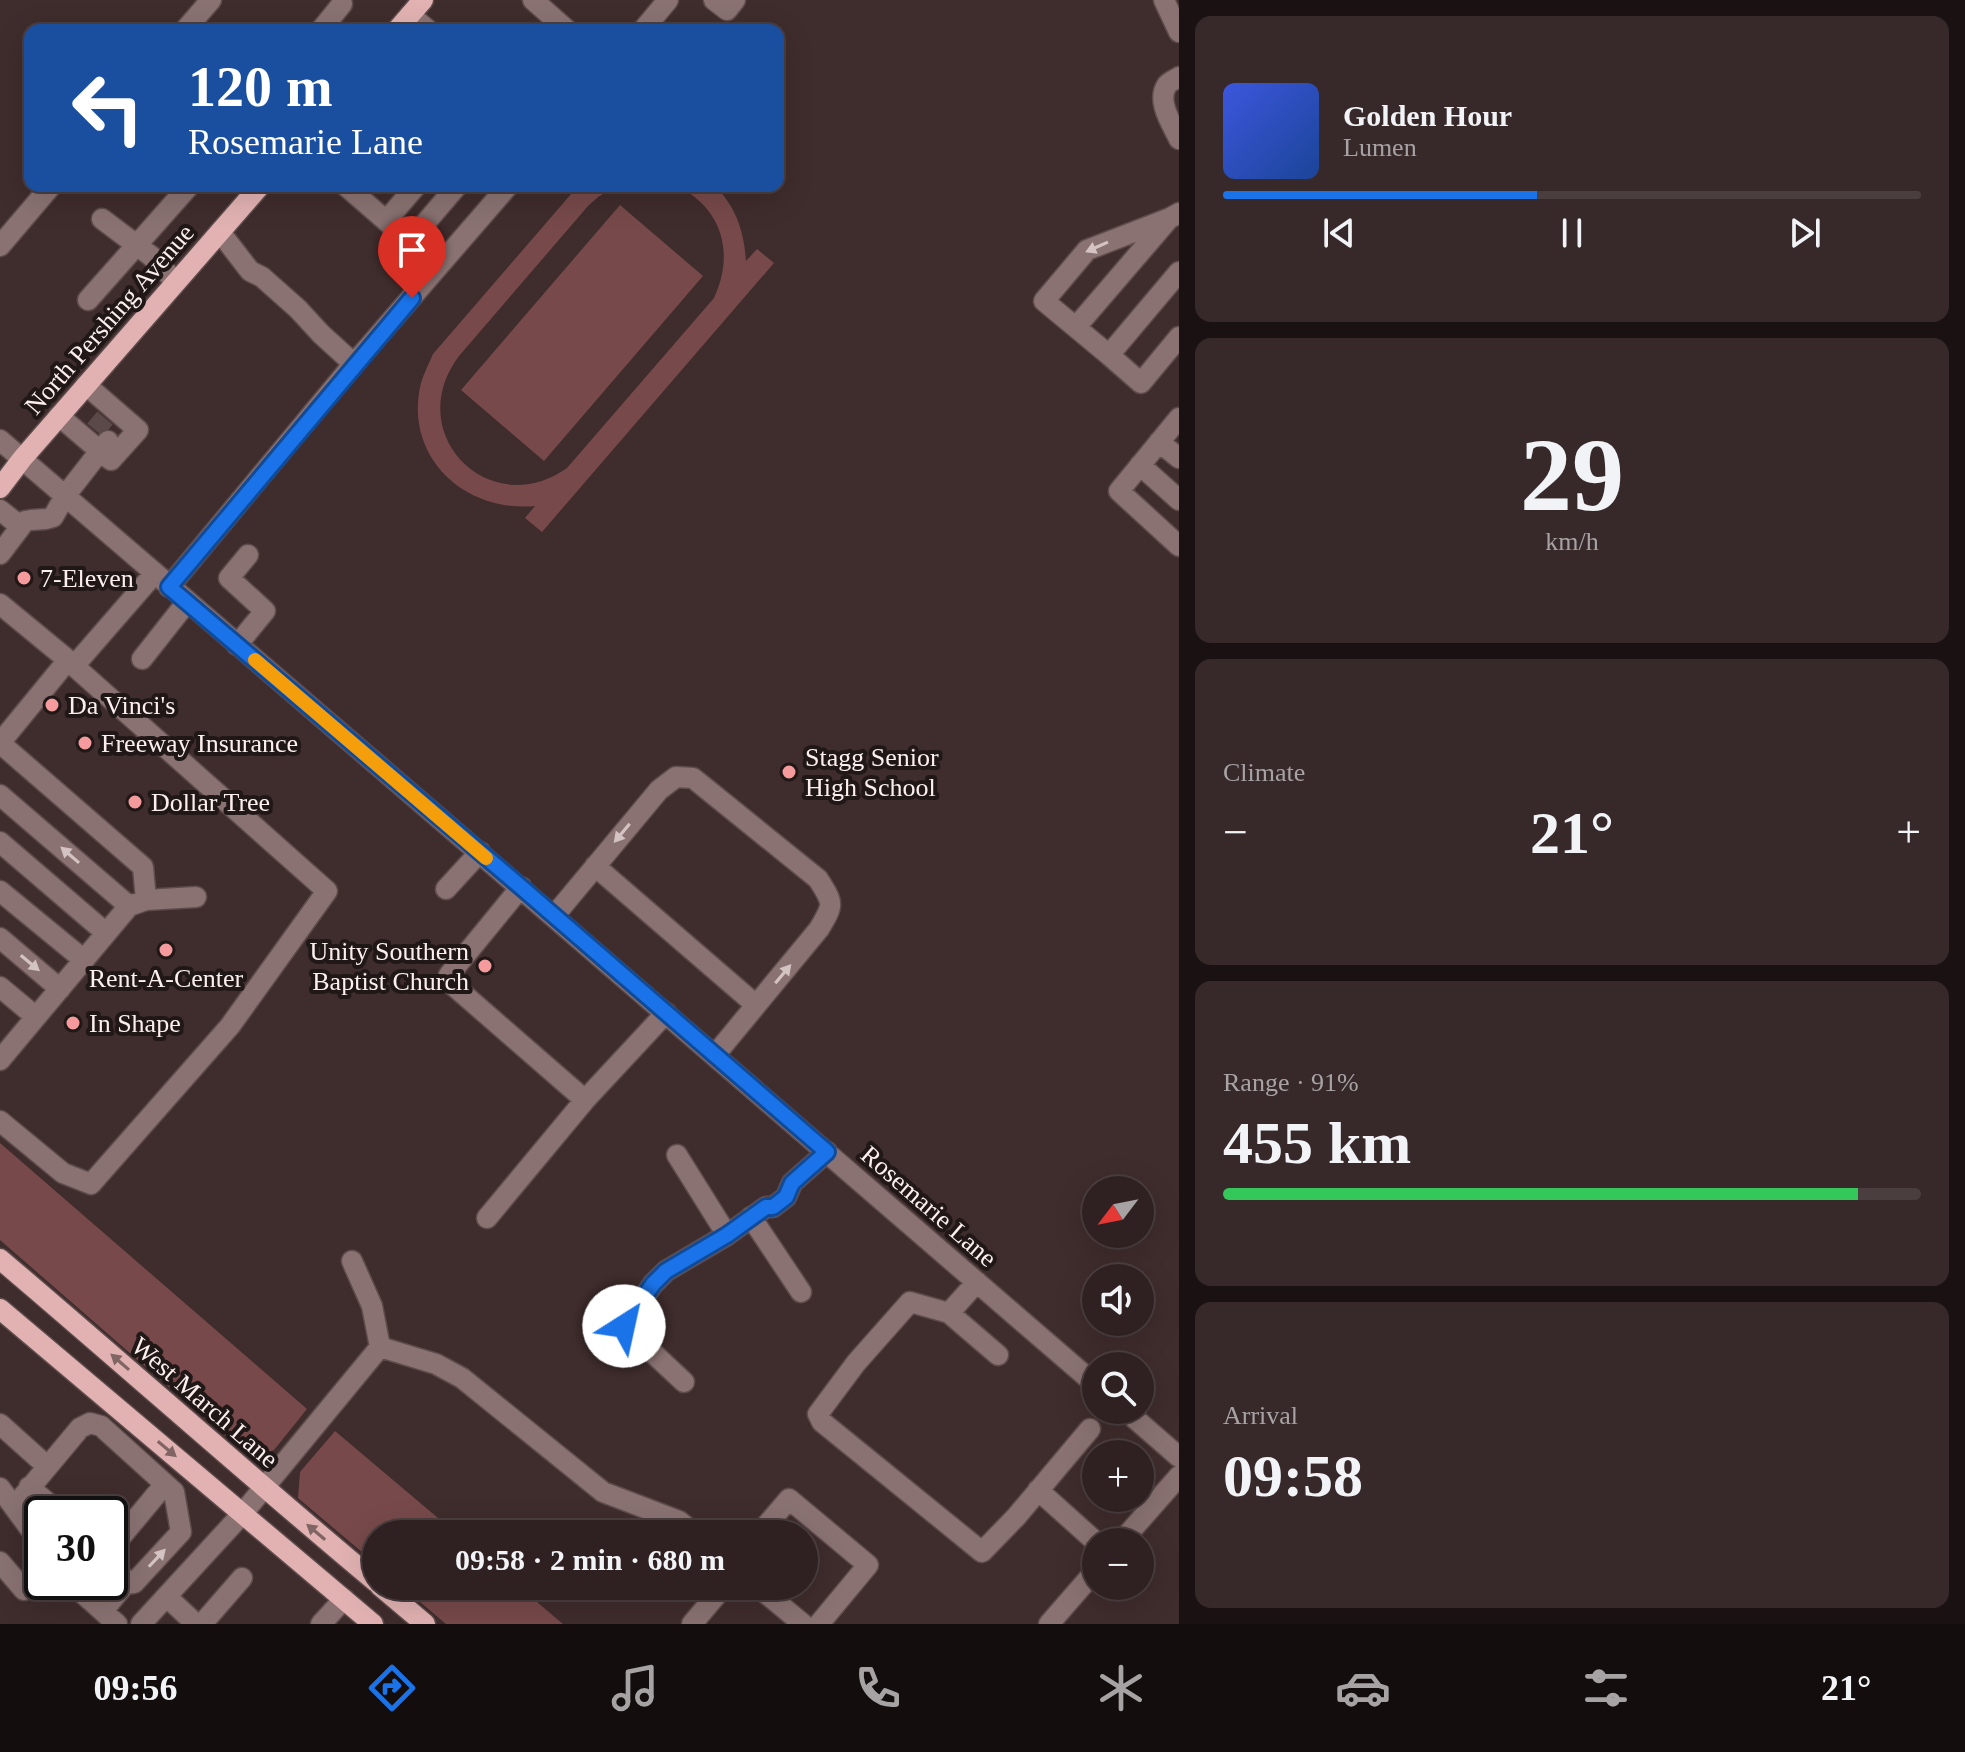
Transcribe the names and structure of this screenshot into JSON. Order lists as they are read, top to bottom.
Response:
{
  "streets": {
    "main road": ["North Pershing Avenue", "West March Lane"],
    "street": ["Rosemarie Lane"]
  },
  "crossings": [
    ["North Pershing Avenue", "Rosemarie Lane"]
  ],
  "places": [
    "7-Eleven",
    "Da Vinci's",
    "Freeway Insurance",
    "Stagg Senior High School",
    "Dollar Tree",
    "Rent-A-Center",
    "Unity Southern Baptist Church",
    "In Shape"
  ],
  "north": "bottom left",
  "page": {
    "turn": ["120 m", "Rosemarie Lane"],
    "song": ["Golden Hour", "Lumen"],
    "tile": [
      ["29", "km/h"],
      "Climate",
      ["Range · 91%", "455 km"],
      ["Arrival", "09:58"]
    ],
    "heat": ["−", "21°", "+"],
    "map_buttons": ["+", "−"],
    "limit": "30",
    "trip": "09:58 · 2 min · 680 m",
    "tabs": ["09:56", "21°"]
  }
}
